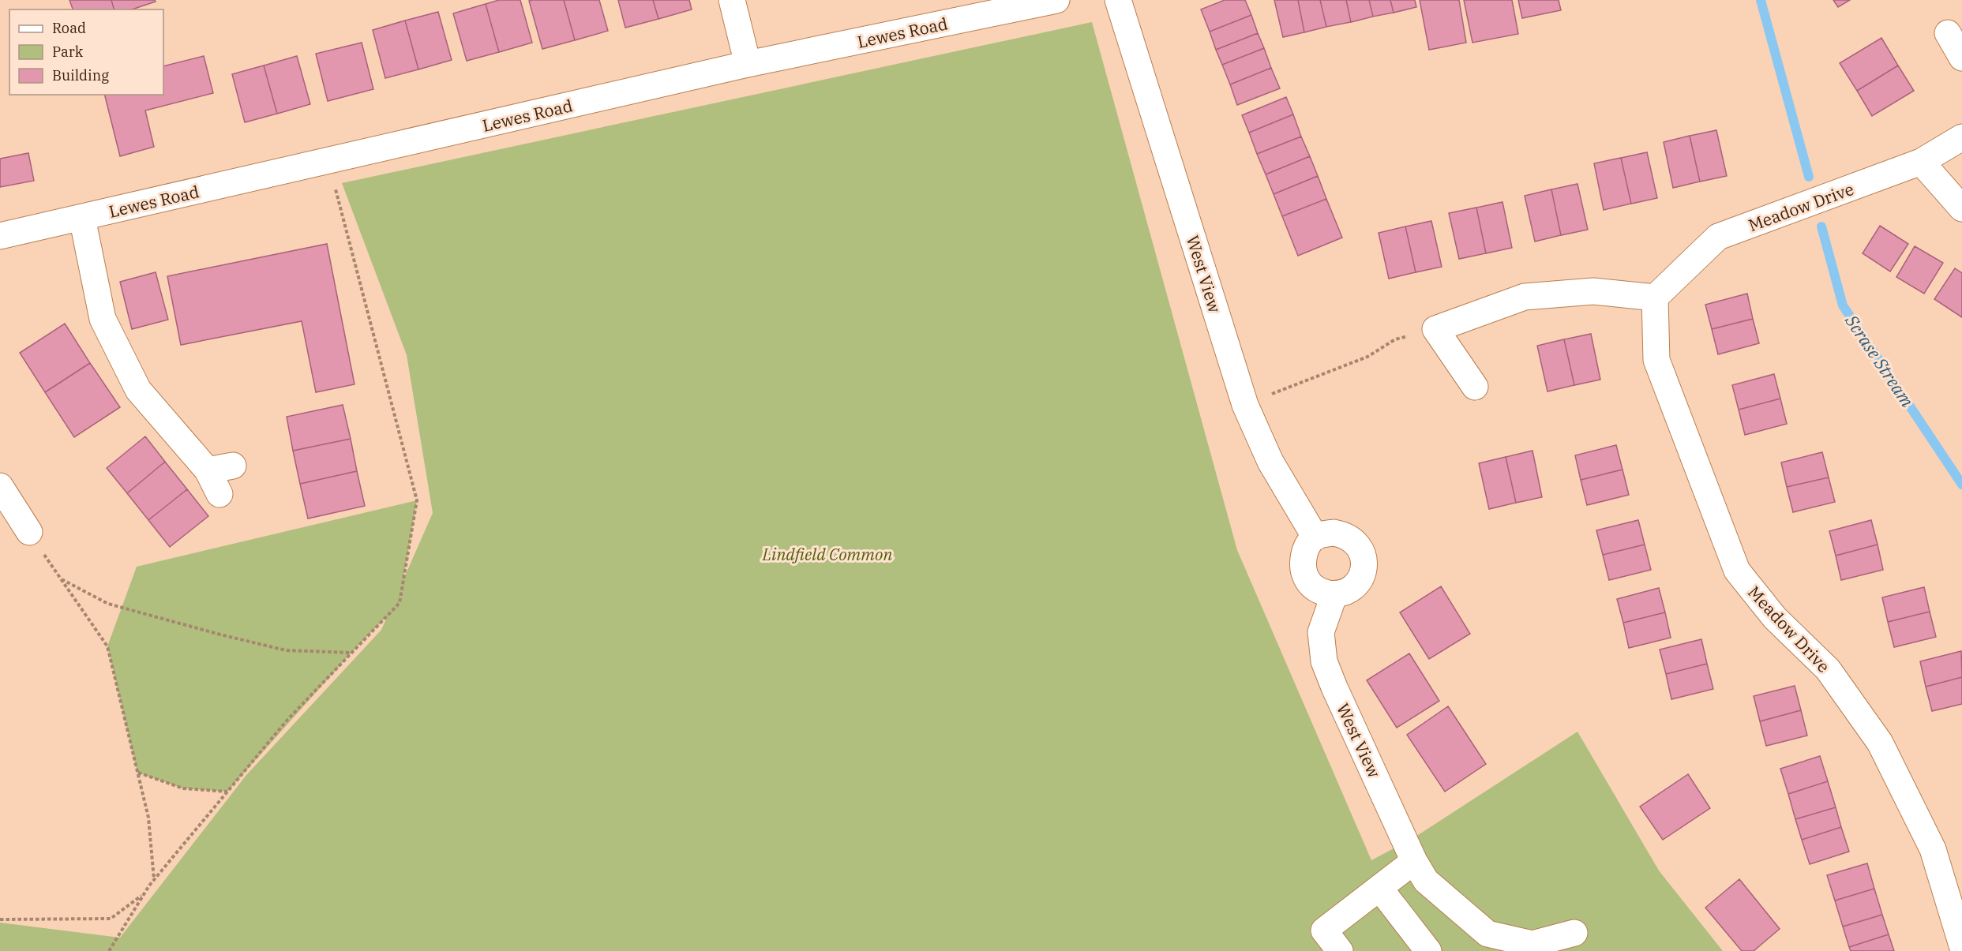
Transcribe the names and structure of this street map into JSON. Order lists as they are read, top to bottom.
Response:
{
  "streets": {
    "street": ["Lewes Road", "Meadow Drive", "West View"]
  },
  "water": ["Scrase Stream"],
  "parks": ["Lindfield Common"],
  "legend": ["Road", "Park", "Building"]
}
